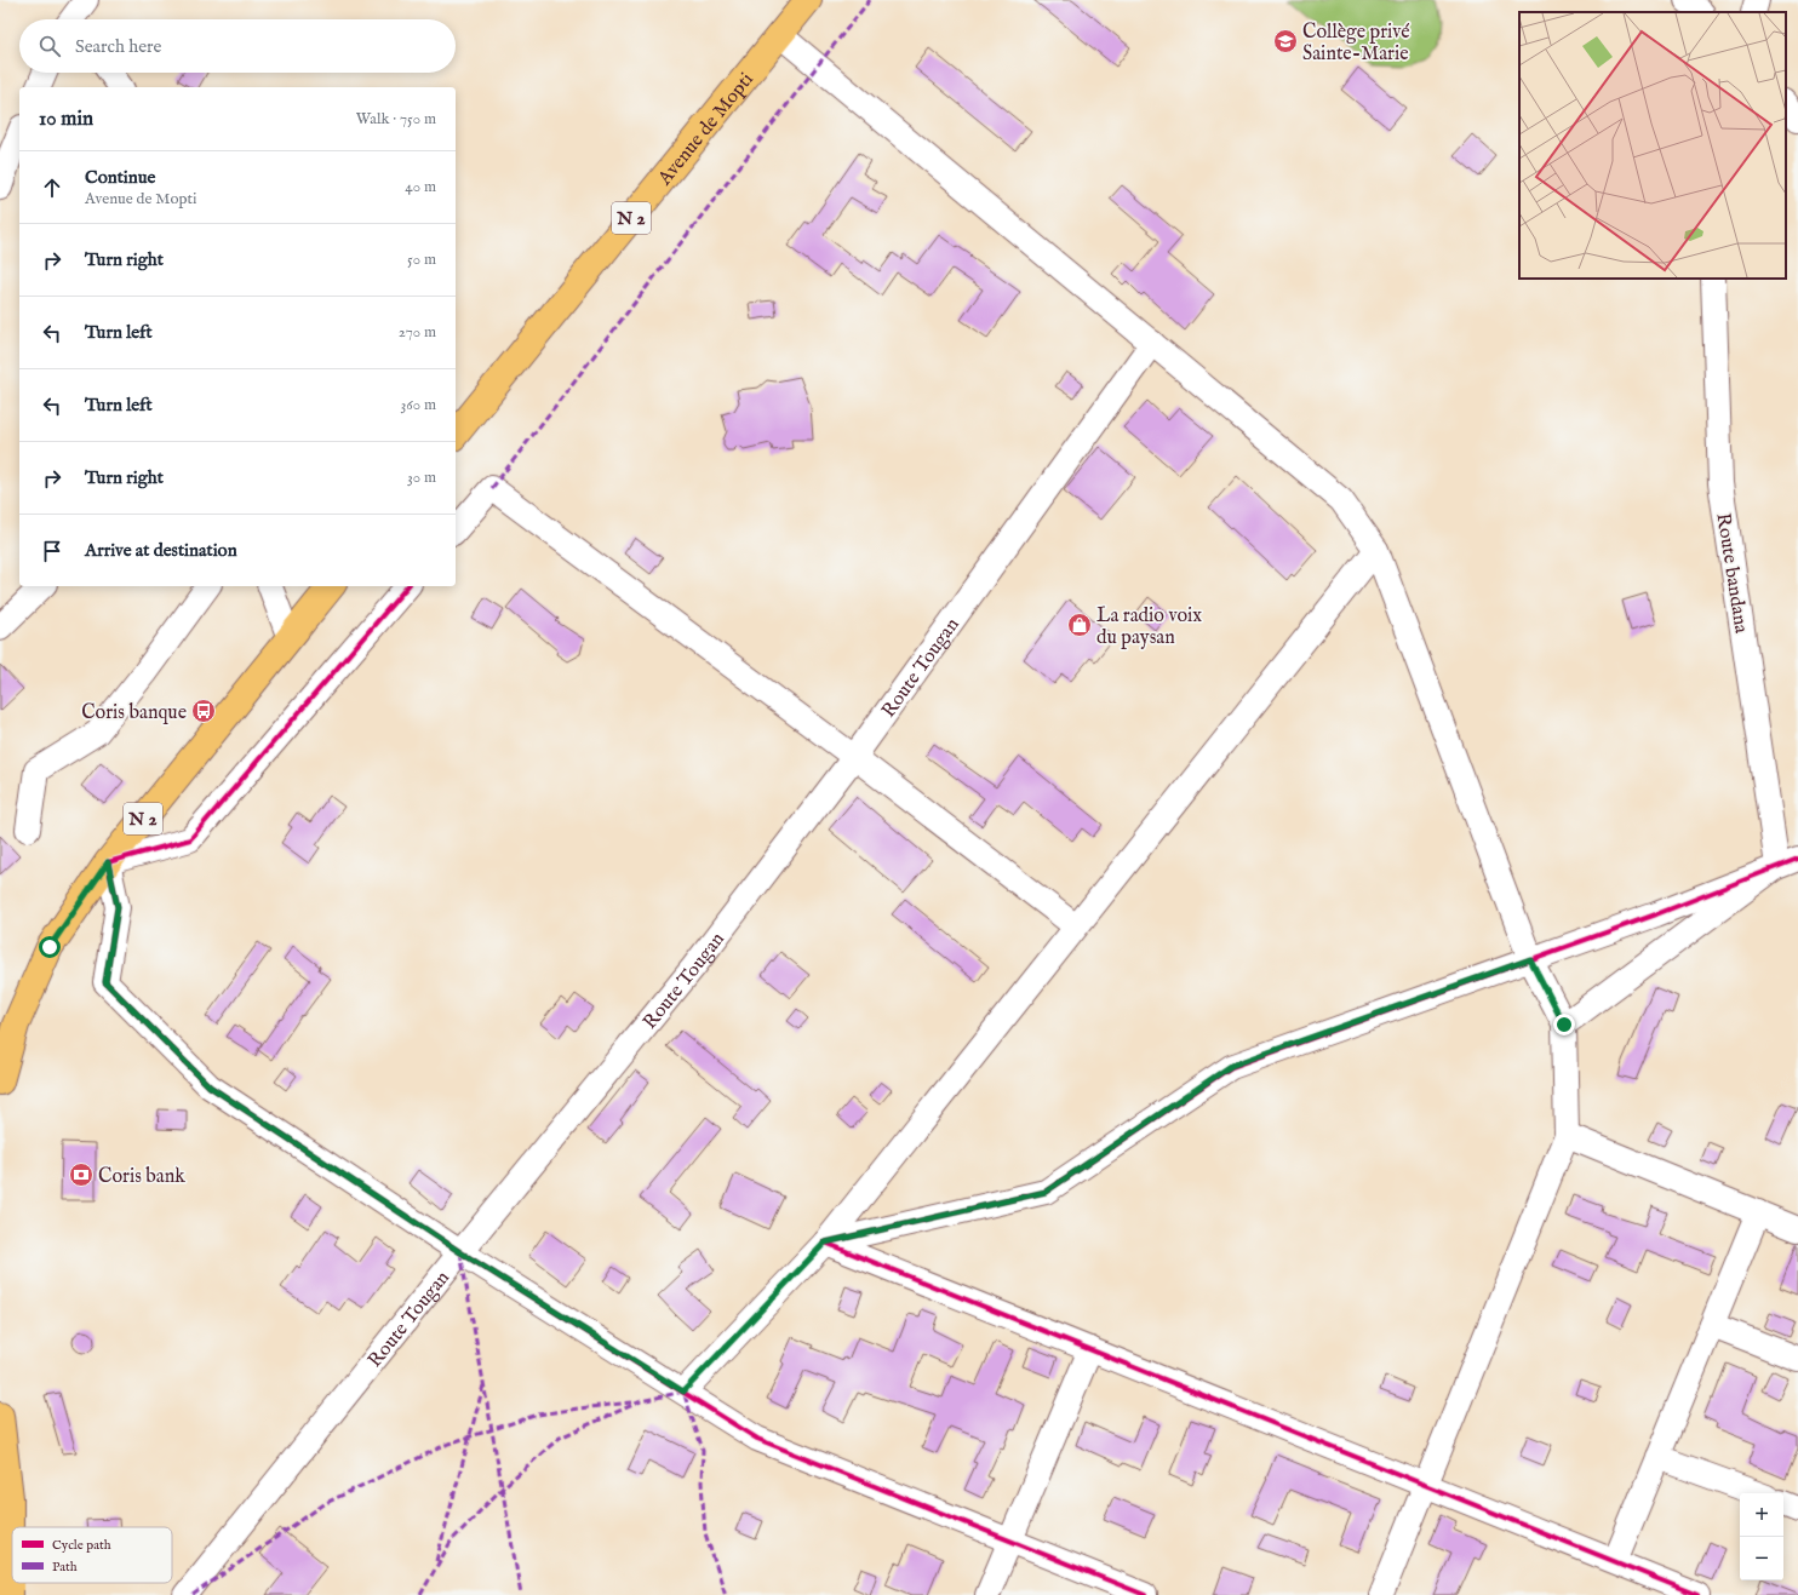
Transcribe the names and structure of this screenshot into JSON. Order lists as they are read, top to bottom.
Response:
{
  "streets": {
    "main road": ["Avenue de Mopti", "N 2"],
    "street": ["Route bandana", "Route Tougan"]
  },
  "places": {
    "school or university": ["Collège privé Sainte-Marie"],
    "shop": ["La radio voix du paysan"],
    "bus stop": ["Coris banque"],
    "bank": ["Coris bank"]
  },
  "legend": ["Cycle path", "Path"],
  "page": {
    "search": "Search here",
    "heading": ["10 min", "Walk · 750 m"],
    "list": [
      ["Continue", "Avenue de Mopti", "40 m"],
      ["Turn right", "50 m"],
      ["Turn left", "270 m"],
      ["Turn left", "360 m"],
      ["Turn right", "30 m"],
      "Arrive at destination"
    ],
    "map_buttons": ["+", "−"]
  }
}
